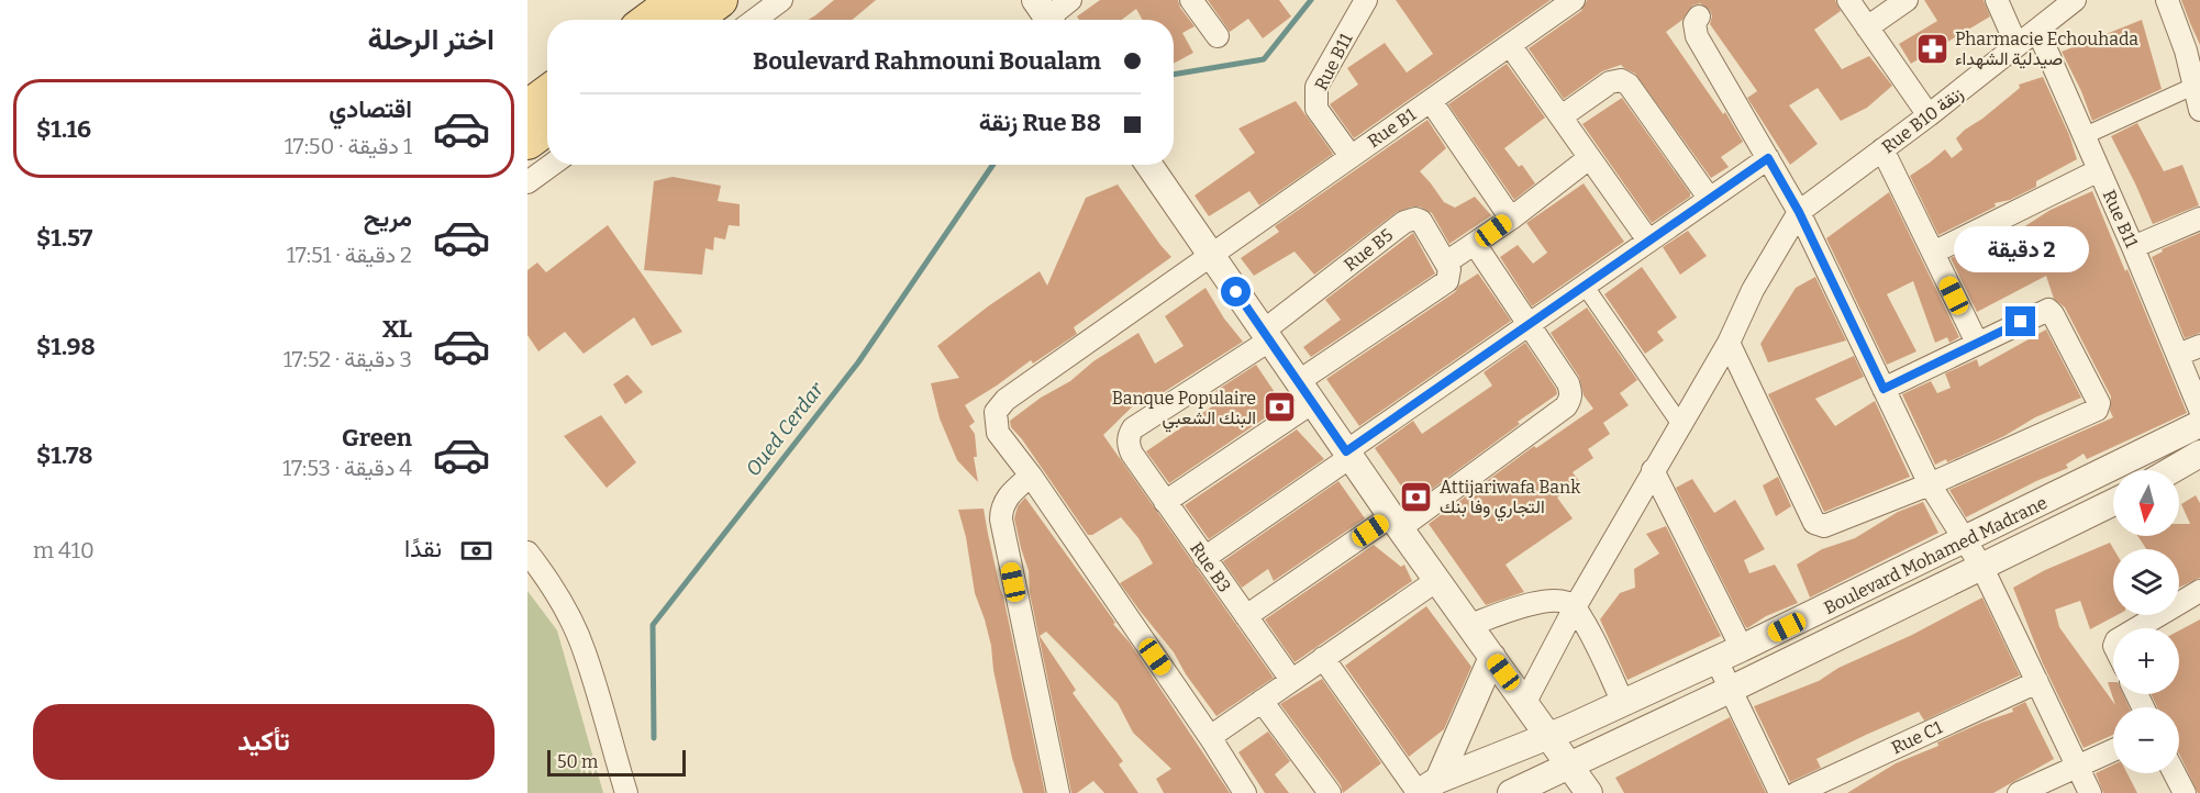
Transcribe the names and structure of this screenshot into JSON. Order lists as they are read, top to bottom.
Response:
{
  "streets": {
    "street": [
      "Rue B11",
      "Rue B10 زنقة",
      "Rue B1",
      "Rue B5",
      "Boulevard Mohamed Madrane",
      "Rue B3",
      "Rue C1"
    ]
  },
  "crossings": [
    ["Rue B11", "Rue B10 زنقة"],
    ["Rue B11", "Rue B1"],
    ["Rue B5", "Rue B3"]
  ],
  "water": ["Oued Cerdar"],
  "places": {
    "pharmacy": ["Pharmacie Echouhada صيدلية الشهداء"],
    "bank": ["Banque Populaire البنك الشعبي", "Attijariwafa Bank التجاري وفا بنك"]
  },
  "scale_bar": "50 m",
  "north": "bottom",
  "page": {
    "heading": "اختر الرحلة",
    "banner": ["Boulevard Rahmouni Boualam", "Rue B8 زنقة"],
    "list": [
      {
        "name": "اقتصادي",
        "note": "1 دقيقة · 17:50",
        "value": "$1.16"
      },
      {
        "name": "مريح",
        "note": "2 دقيقة · 17:51",
        "value": "$1.57"
      },
      {
        "name": "XL",
        "note": "3 دقيقة · 17:52",
        "value": "$1.98"
      },
      {
        "name": "Green",
        "note": "4 دقيقة · 17:53",
        "value": "$1.78"
      }
    ],
    "bubble": "2 دقيقة",
    "map_buttons": ["+", "−"],
    "pay": ["نقدًا", "410 m"],
    "buttons": "تأكيد",
    "scale": "50 m"
  }
}
